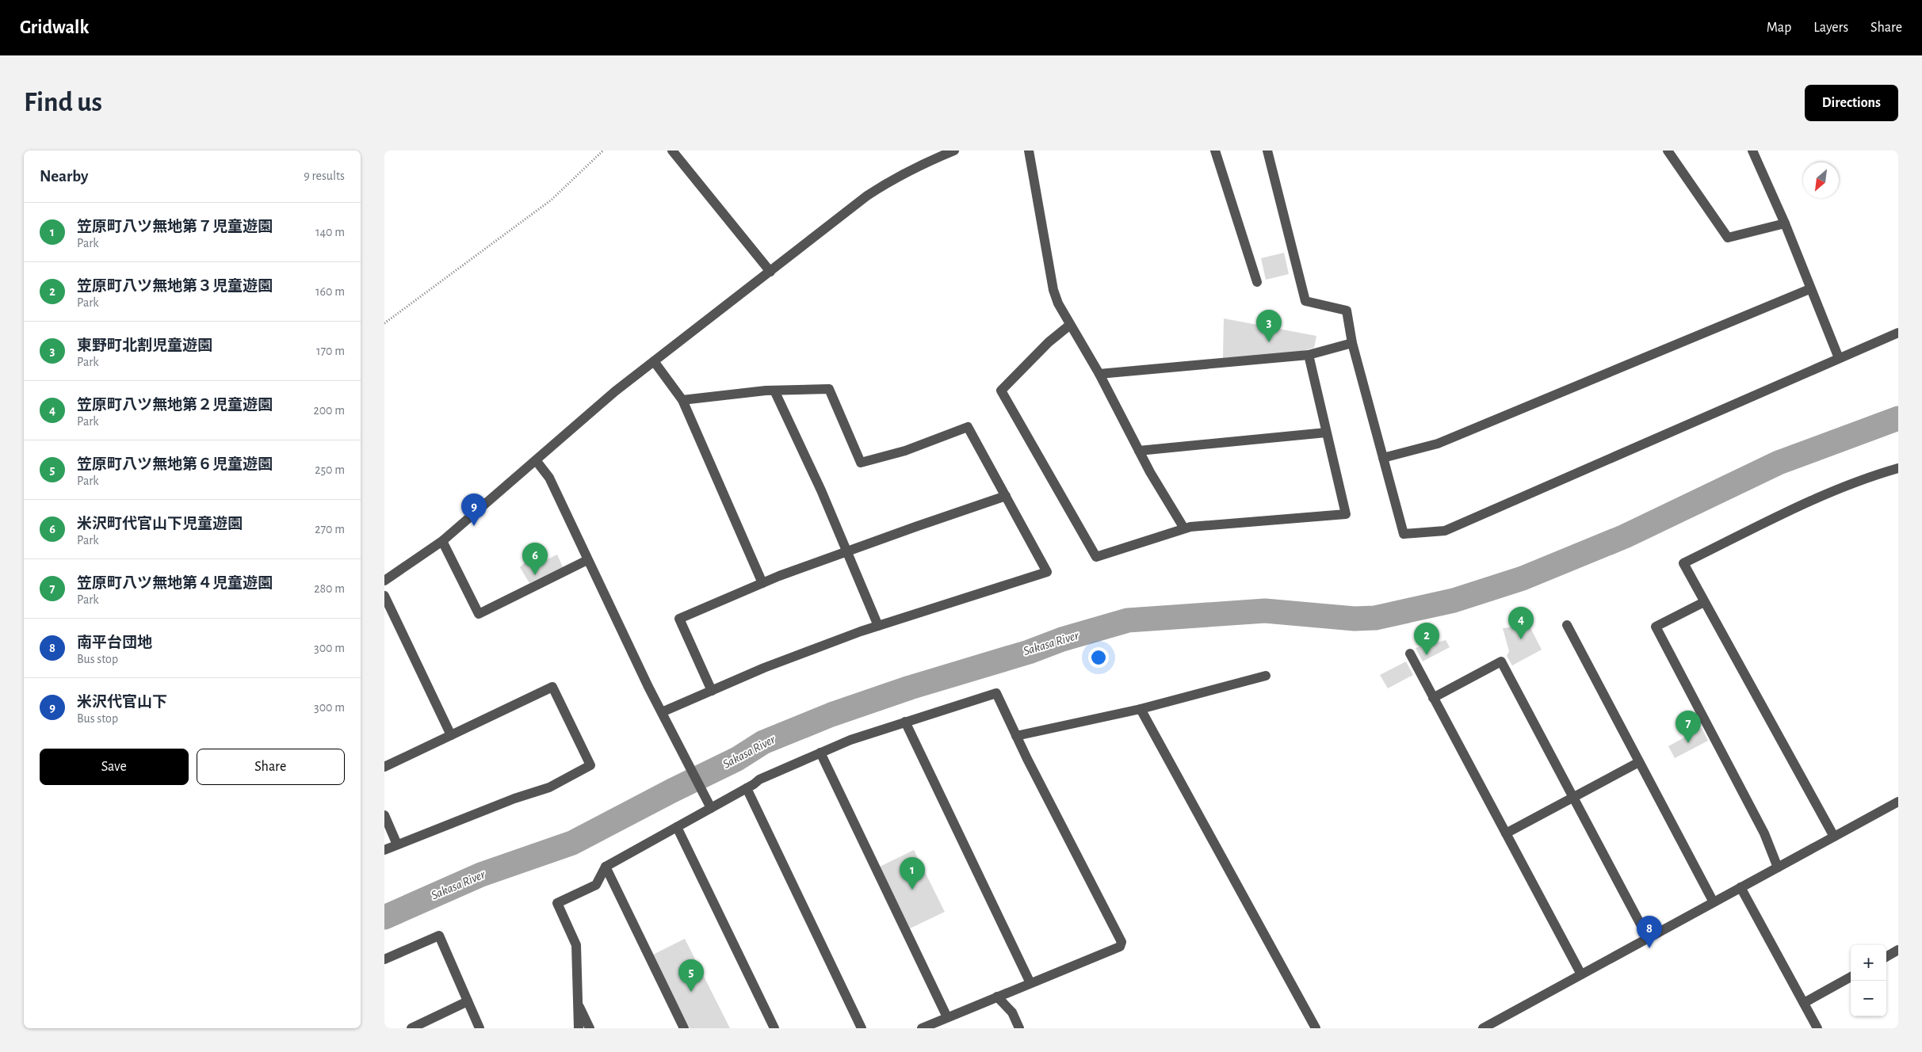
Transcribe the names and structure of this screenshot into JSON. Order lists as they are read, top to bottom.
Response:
{
  "water": ["Sakasa River"],
  "north": "bottom left",
  "page": {
    "header": "Gridwalk",
    "nav": ["Map", "Layers", "Share"],
    "buttons": [
      "Directions",
      ["Save", "Share"]
    ],
    "title": "Find us",
    "heading": ["Nearby", "9 results"],
    "list": [
      {
        "mark": "1",
        "name": "笠原町八ツ無地第７児童遊園",
        "note": "Park",
        "value": "140 m"
      },
      {
        "mark": "2",
        "name": "笠原町八ツ無地第３児童遊園",
        "note": "Park",
        "value": "160 m"
      },
      {
        "mark": "3",
        "name": "東野町北割児童遊園",
        "note": "Park",
        "value": "170 m"
      },
      {
        "mark": "4",
        "name": "笠原町八ツ無地第２児童遊園",
        "note": "Park",
        "value": "200 m"
      },
      {
        "mark": "5",
        "name": "笠原町八ツ無地第６児童遊園",
        "note": "Park",
        "value": "250 m"
      },
      {
        "mark": "6",
        "name": "米沢町代官山下児童遊園",
        "note": "Park",
        "value": "270 m"
      },
      {
        "mark": "7",
        "name": "笠原町八ツ無地第４児童遊園",
        "note": "Park",
        "value": "280 m"
      },
      {
        "mark": "8",
        "name": "南平台団地",
        "note": "Bus stop",
        "value": "300 m"
      },
      {
        "mark": "9",
        "name": "米沢代官山下",
        "note": "Bus stop",
        "value": "300 m"
      }
    ],
    "pins": [
      "3",
      "9",
      "6",
      "4",
      "2",
      "7",
      "1",
      "8",
      "5"
    ],
    "map_buttons": ["+", "−"]
  }
}
